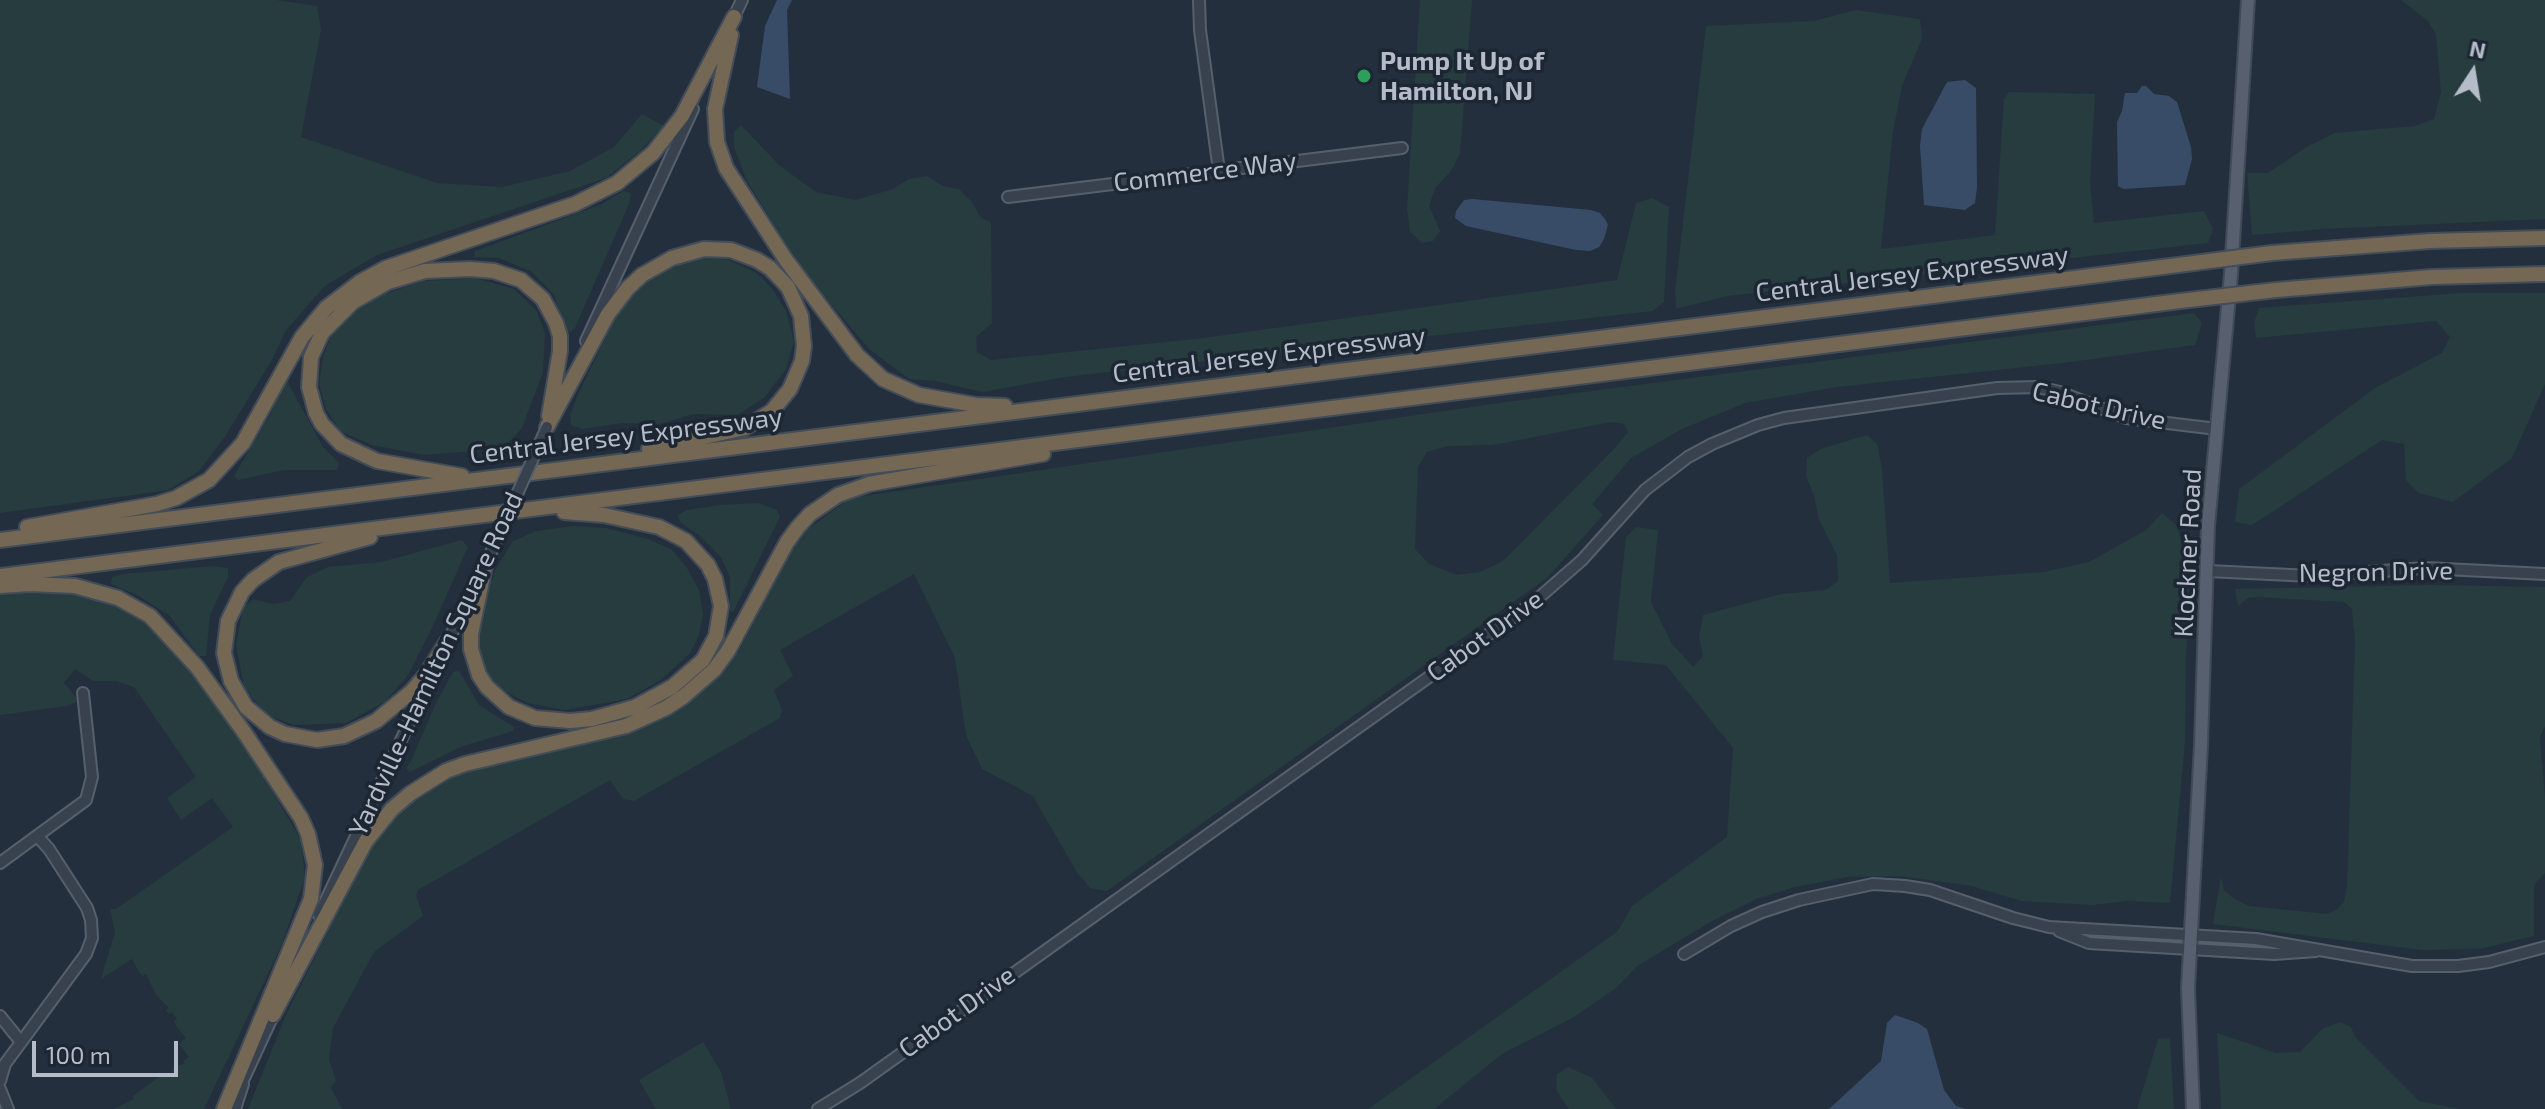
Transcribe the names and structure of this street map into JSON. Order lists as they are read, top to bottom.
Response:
{
  "streets": {
    "highway": ["Central Jersey Expressway"],
    "main road": ["Klockner Road"],
    "street": [
      "Commerce Way",
      "Cabot Drive",
      "Negron Drive",
      "Yardville-Hamilton Square Road"
    ]
  },
  "crossings": [
    ["Cabot Drive", "Klockner Road"],
    ["Klockner Road", "Negron Drive"]
  ],
  "places": ["Pump It Up of Hamilton, NJ"],
  "scale_bar": "100 m",
  "north": "top"
}
